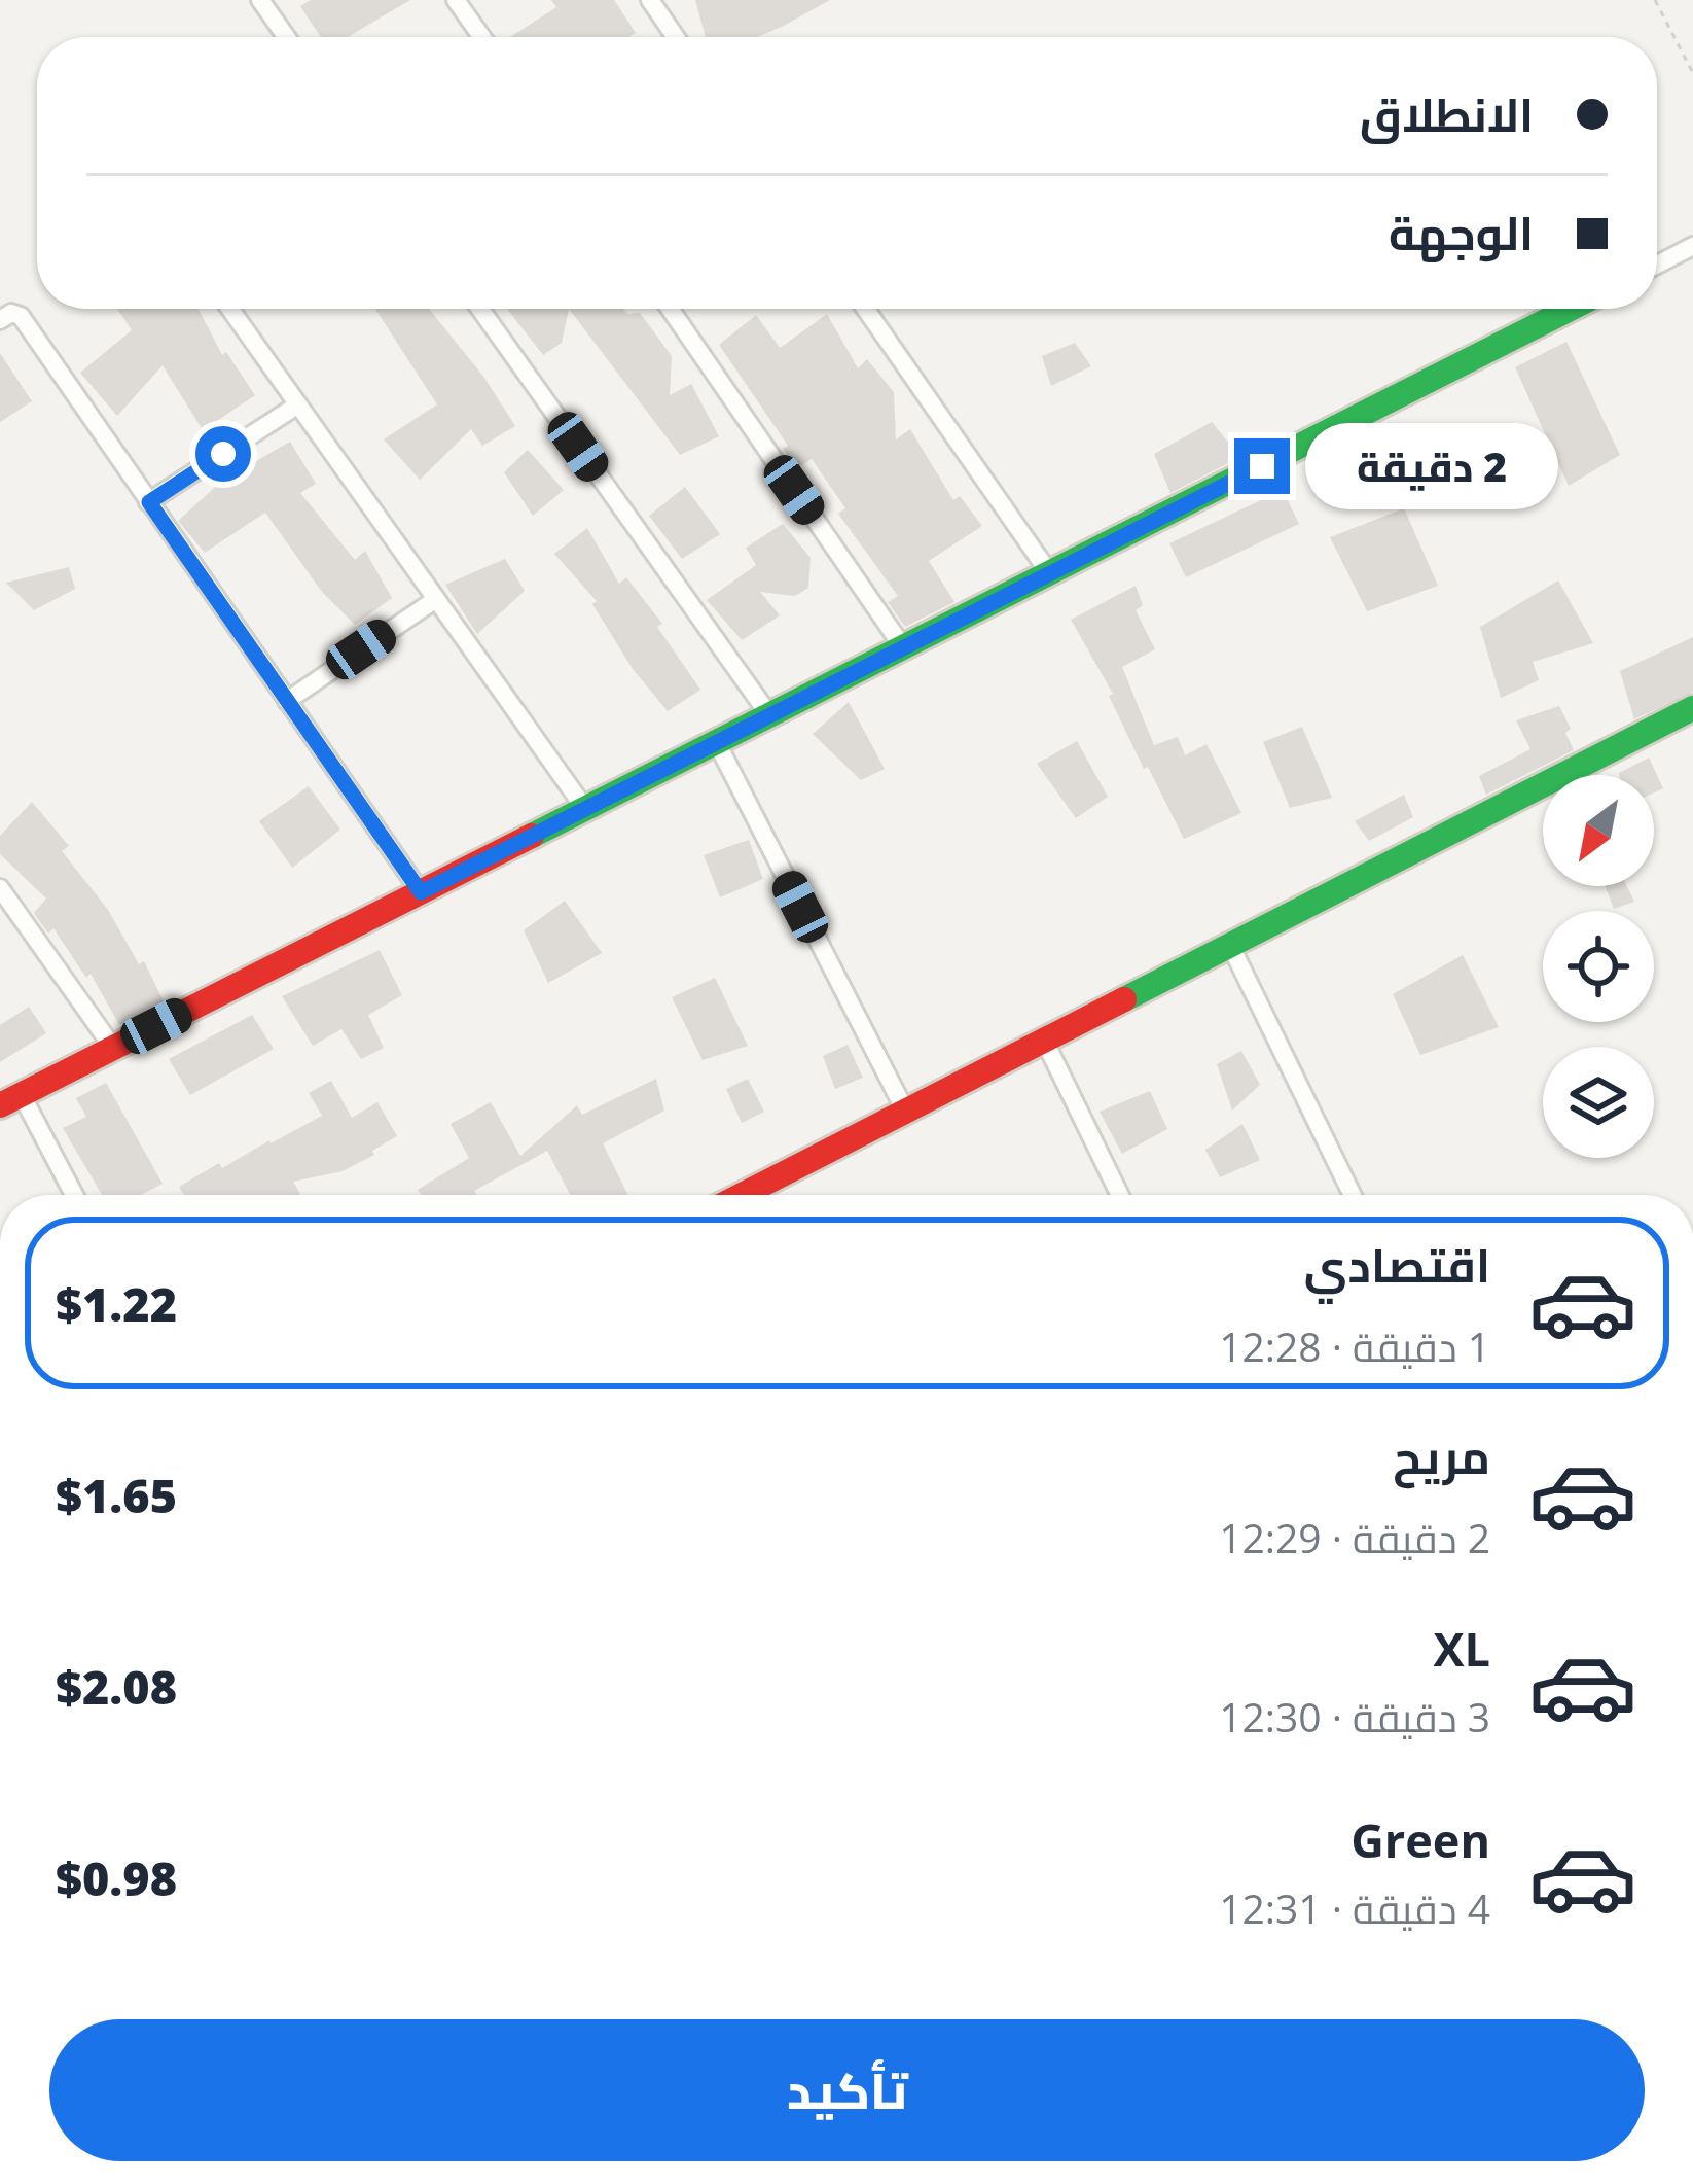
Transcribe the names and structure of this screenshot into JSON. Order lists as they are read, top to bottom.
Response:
{
  "north": "bottom left",
  "page": {
    "banner": ["الانطلاق", "الوجهة"],
    "bubble": "2 دقيقة",
    "list": [
      {
        "name": "اقتصادي",
        "note": "1 دقيقة · 12:28",
        "value": "$1.22"
      },
      {
        "name": "مريح",
        "note": "2 دقيقة · 12:29",
        "value": "$1.65"
      },
      {
        "name": "XL",
        "note": "3 دقيقة · 12:30",
        "value": "$2.08"
      },
      {
        "name": "Green",
        "note": "4 دقيقة · 12:31",
        "value": "$0.98"
      }
    ],
    "buttons": "تأكيد"
  }
}
